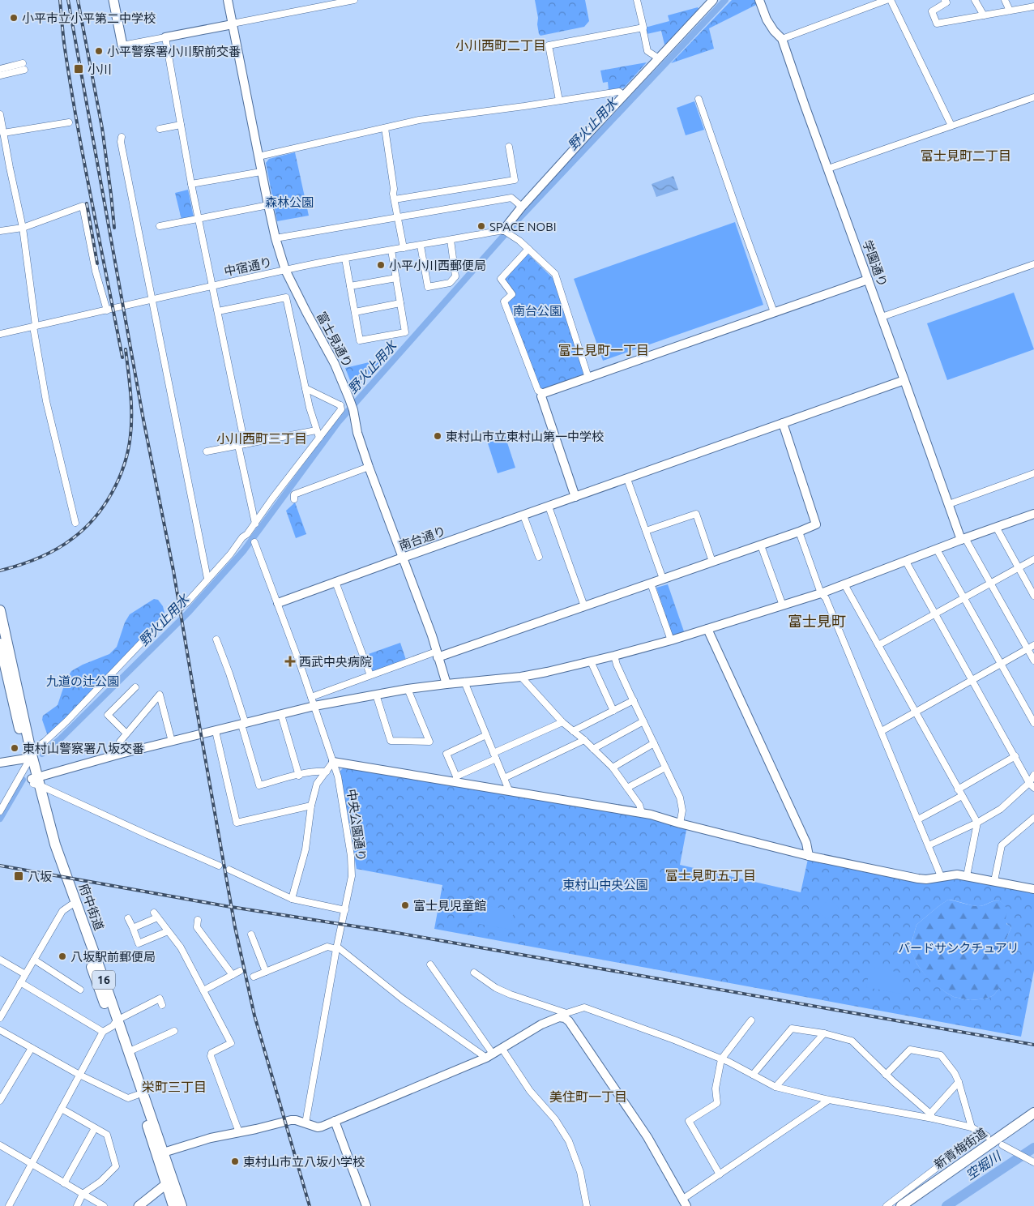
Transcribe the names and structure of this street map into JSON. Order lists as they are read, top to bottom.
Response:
{
  "streets": {
    "main road": ["府中街道", "16", "新青梅街道"],
    "street": [
      "学園通り",
      "中宿通り",
      "富士見通り",
      "南台通り",
      "中央公園通り"
    ]
  },
  "crossings": [
    ["学園通り", "南台通り"],
    ["中宿通り", "富士見通り"],
    ["富士見通り", "南台通り"],
    ["南台通り", "中央公園通り"]
  ],
  "districts": [
    "小川西町二丁目",
    "富士見町二丁目",
    "富士見町一丁目",
    "小川西町三丁目",
    "富士見町",
    "富士見町五丁目",
    "栄町三丁目",
    "美住町一丁目"
  ],
  "water": ["野火止用水", "空堀川"],
  "parks": [
    "森林公園",
    "南台公園",
    "九道の辻公園",
    "東村山中央公園",
    "バードサンクチュアリ"
  ],
  "places": {
    "other": [
      "小平市立小平第二中学校",
      "小平警察署小川駅前交番",
      "SPACE NOBI",
      "小平小川西郵便局",
      "東村山市立東村山第一中学校",
      "東村山警察署八坂交番",
      "富士見児童館",
      "八坂駅前郵便局",
      "東村山市立八坂小学校"
    ],
    "transit": ["小川", "八坂"],
    "health": ["西武中央病院"]
  }
}
